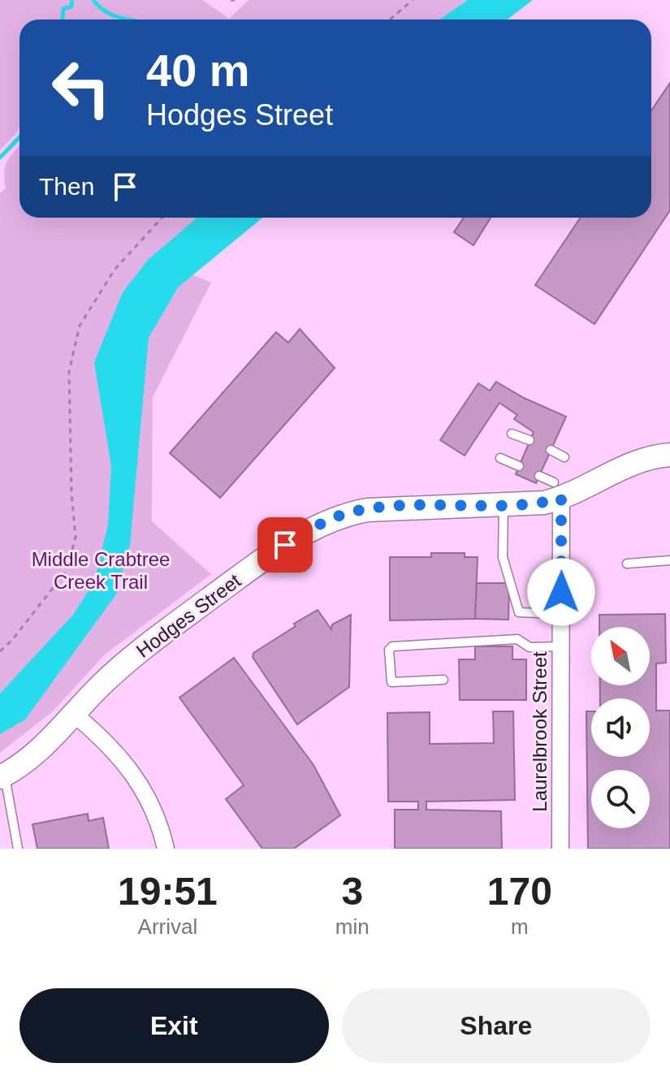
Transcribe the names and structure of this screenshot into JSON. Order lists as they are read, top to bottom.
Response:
{
  "streets": {
    "street": ["Hodges Street", "Laurelbrook Street"]
  },
  "crossings": [
    ["Hodges Street", "Laurelbrook Street"]
  ],
  "parks": ["Middle Crabtree Creek Trail"],
  "north": "top left",
  "page": {
    "turn": ["40 m", "Hodges Street"],
    "then": "Then",
    "eta": [
      "19:51",
      "Arrival",
      "3",
      "min",
      "170",
      "m"
    ],
    "buttons": ["Exit", "Share"]
  }
}
